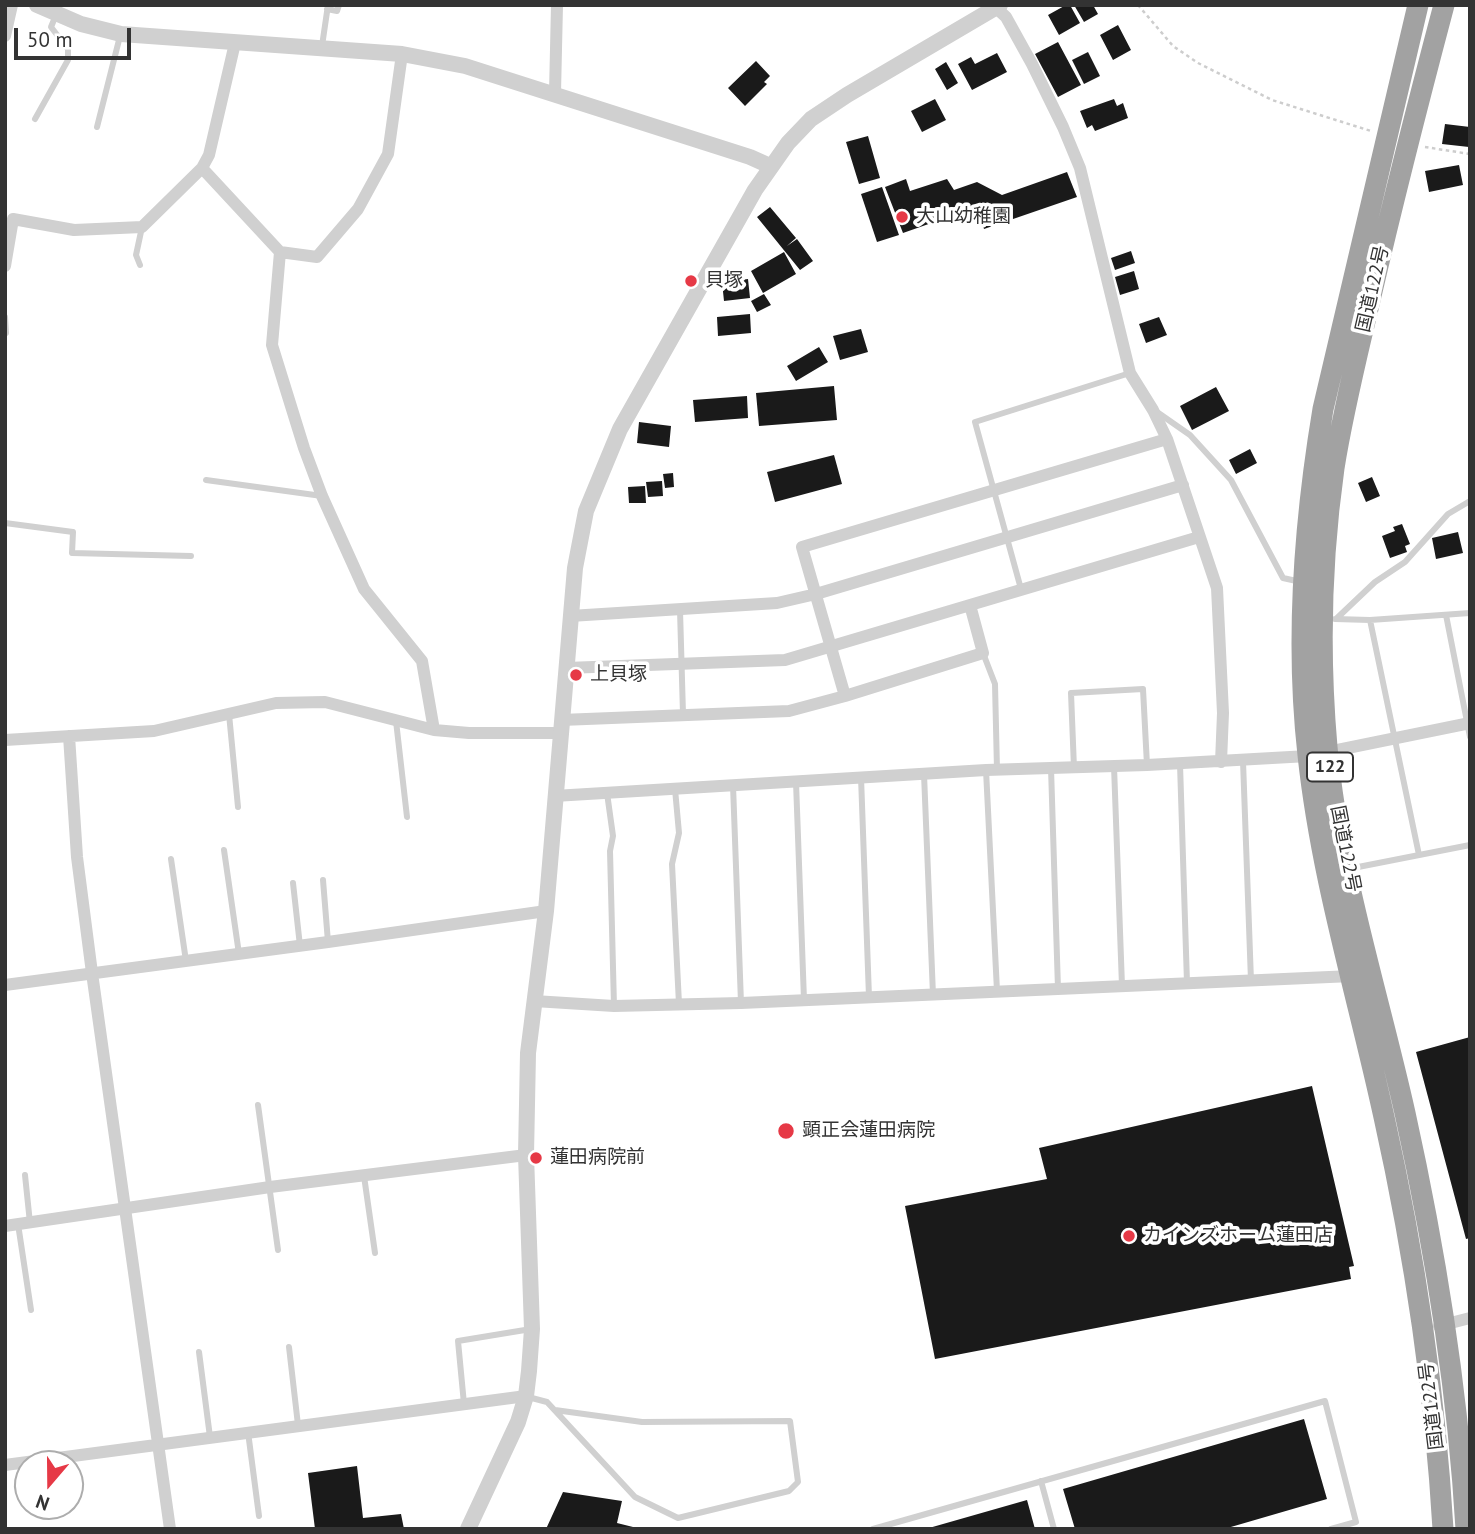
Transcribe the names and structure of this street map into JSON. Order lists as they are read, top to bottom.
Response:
{
  "streets": {
    "highway": ["国道122号", "122"]
  },
  "places": [
    "大山幼稚園",
    "貝塚",
    "上貝塚",
    "顕正会蓮田病院",
    "蓮田病院前",
    "カインズホーム蓮田店"
  ],
  "scale_bar": "50 m",
  "north": "bottom"
}
